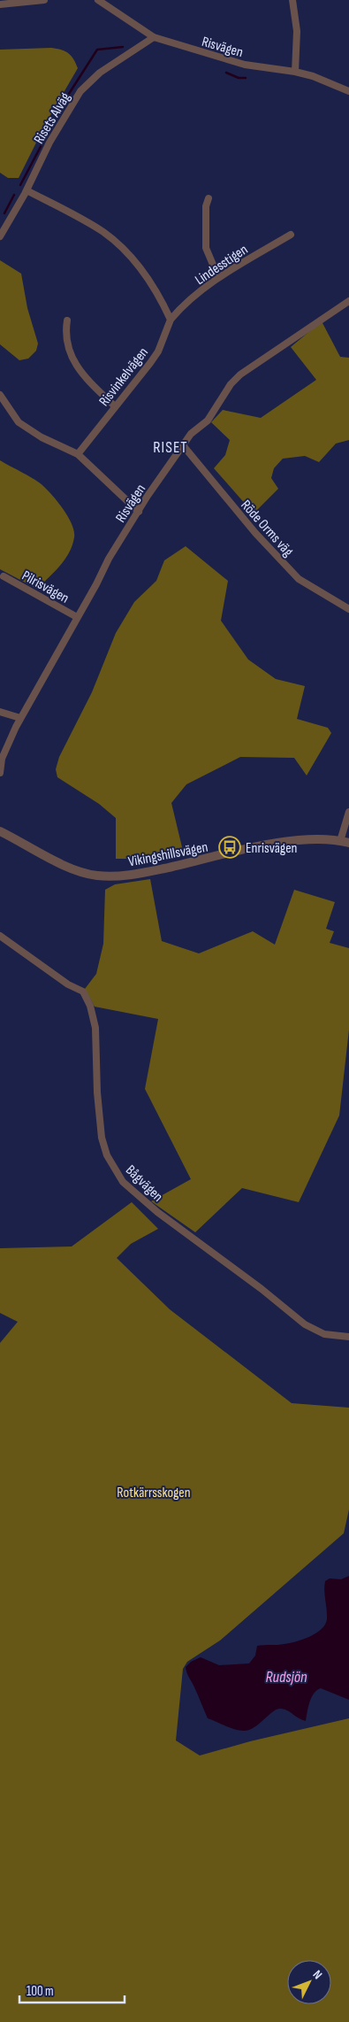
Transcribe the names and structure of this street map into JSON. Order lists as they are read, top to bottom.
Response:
{
  "streets": {
    "street": [
      "Risvägen",
      "Risets Alväg",
      "Lindesstigen",
      "Risvinkelvägen",
      "Röde Orms väg",
      "Pilrisvägen",
      "Vikingshillsvägen",
      "Bågvägen"
    ]
  },
  "crossings": [
    ["Risvägen", "Risets Alväg"],
    ["Risvägen", "Röde Orms väg"],
    ["Risvägen", "Pilrisvägen"],
    ["Lindesstigen", "Risvinkelvägen"]
  ],
  "districts": ["RISET"],
  "water": ["Rudsjön"],
  "parks": ["Rotkärrsskogen"],
  "places": {
    "bus stop": ["Enrisvägen"]
  },
  "scale_bar": "100 m",
  "north": "top right"
}
